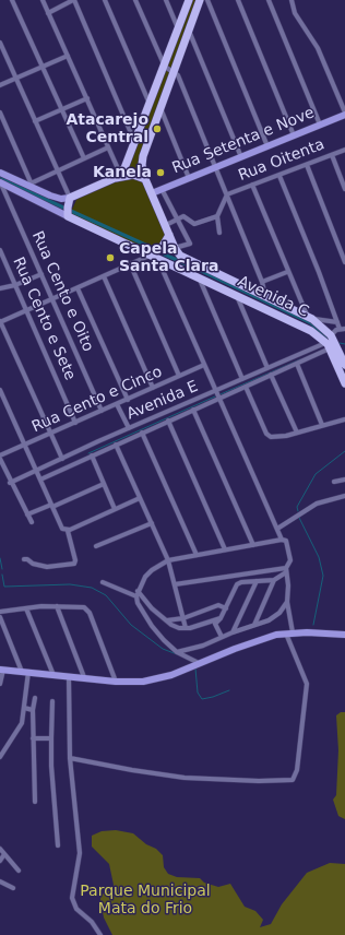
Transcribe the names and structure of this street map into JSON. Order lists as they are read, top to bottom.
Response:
{
  "streets": {
    "main road": ["Rua Setenta e Nove", "Avenida C"],
    "street": [
      "Rua Oitenta",
      "Rua Cento e Oito",
      "Rua Cento e Sete",
      "Rua Cento e Cinco",
      "Avenida E"
    ]
  },
  "crossings": [
    ["Rua Cento e Oito", "Avenida C"],
    ["Rua Cento e Oito", "Rua Cento e Cinco"],
    ["Avenida C", "Avenida E"],
    ["Rua Cento e Sete", "Rua Cento e Cinco"]
  ],
  "parks": ["Parque Municipal Mata do Frio"],
  "places": ["Atacarejo Central", "Kanela", "Capela Santa Clara"]
}
